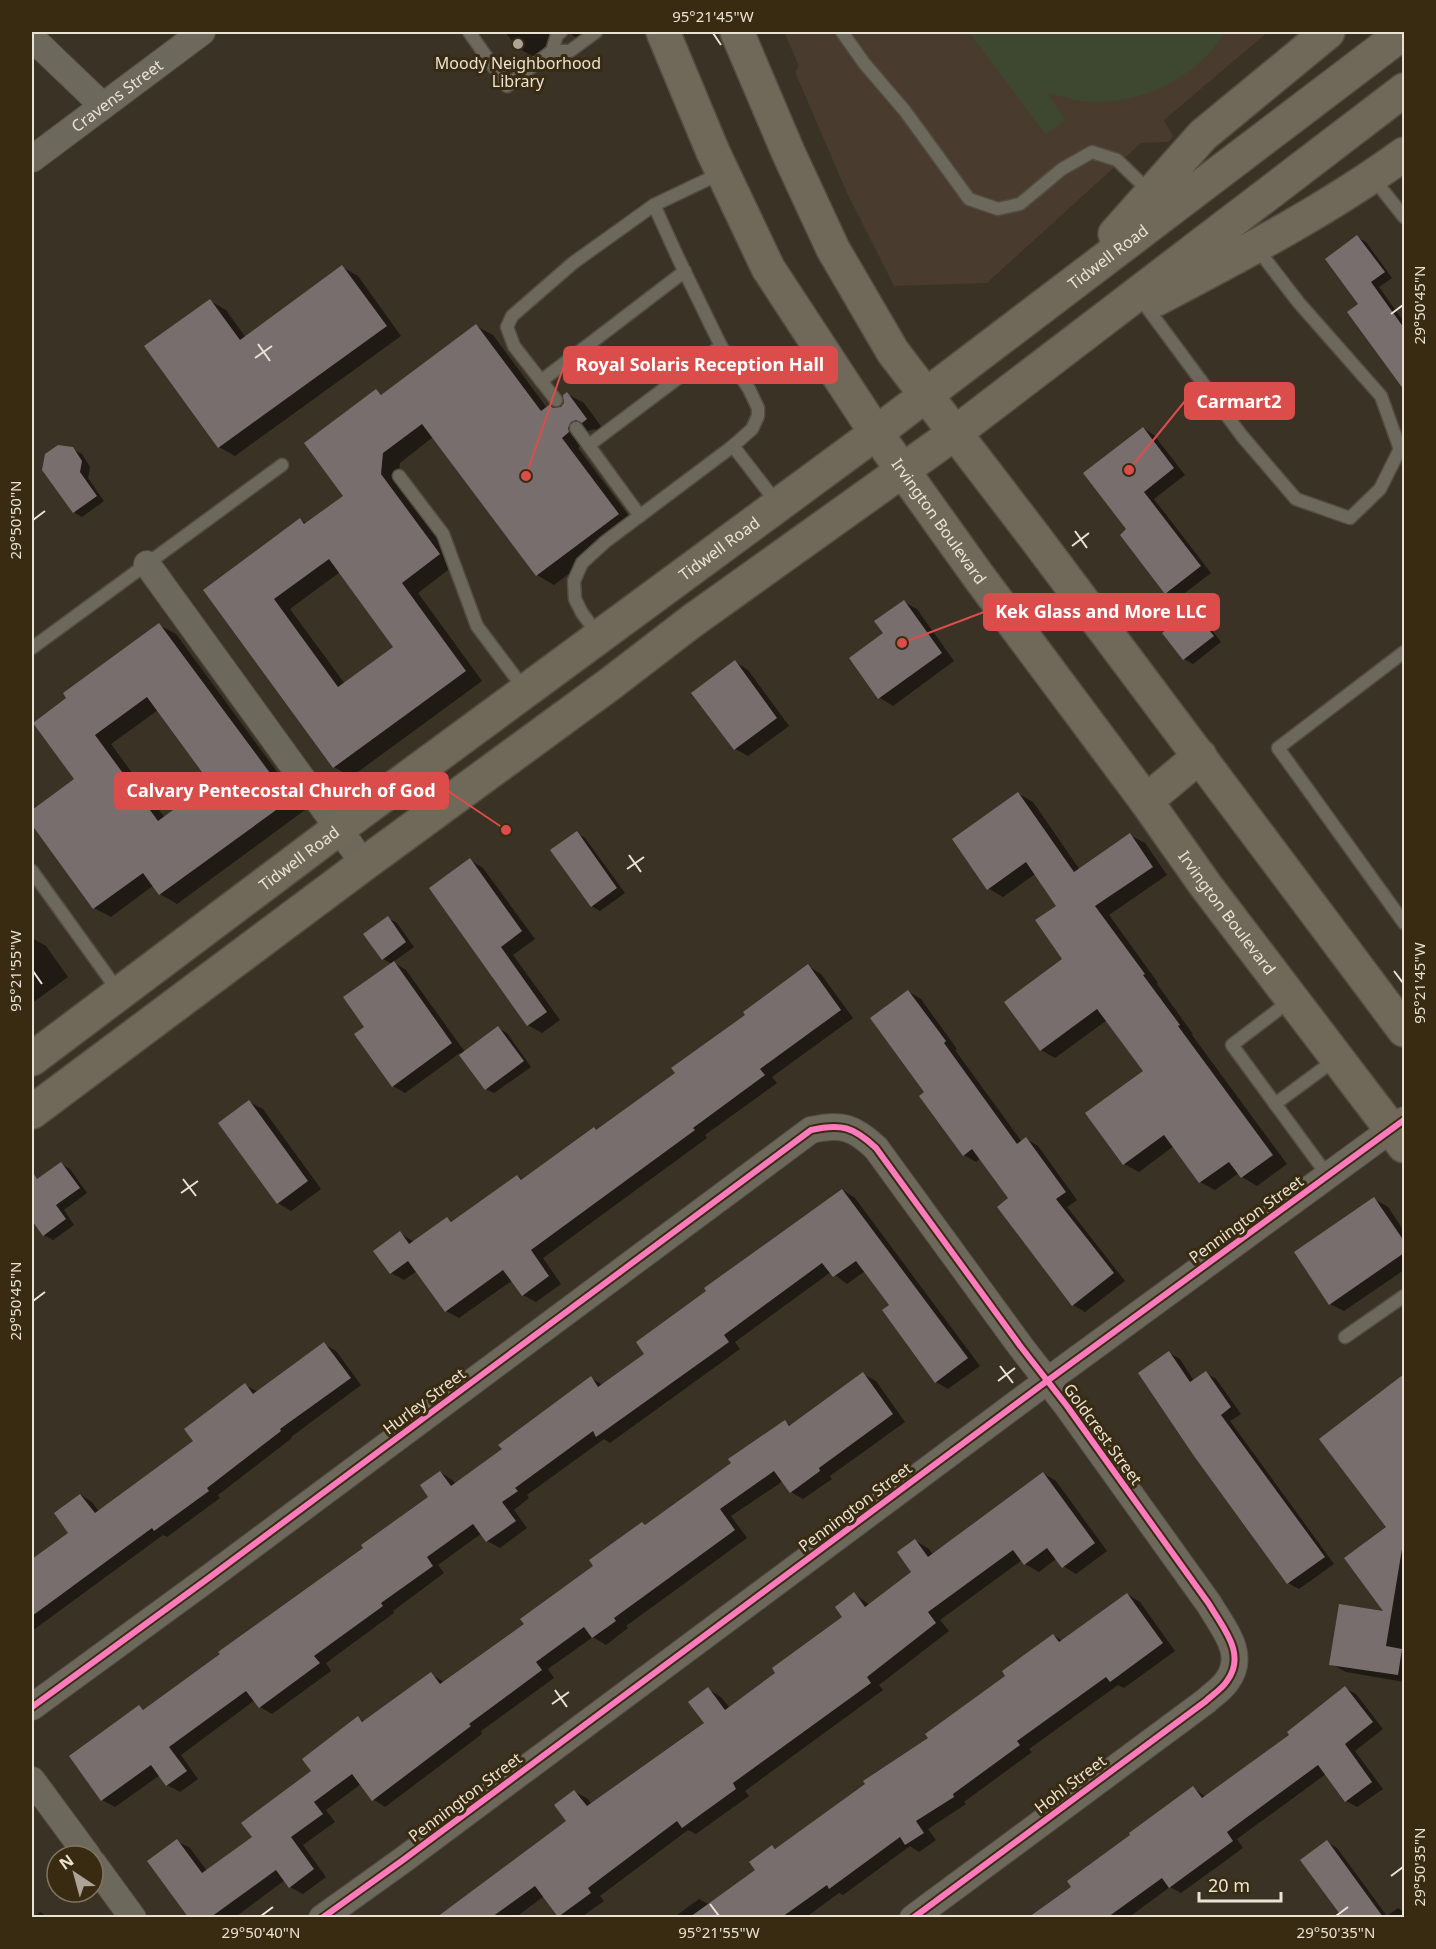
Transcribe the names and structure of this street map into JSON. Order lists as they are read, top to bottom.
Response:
{
  "streets": {
    "main road": ["Tidwell Road", "Irvington Boulevard"],
    "street": [
      "Cravens Street",
      "Pennington Street",
      "Hurley Street",
      "Goldcrest Street",
      "Hohl Street"
    ]
  },
  "crossings": [
    ["Tidwell Road", "Irvington Boulevard"],
    ["Irvington Boulevard", "Pennington Street"],
    ["Pennington Street", "Goldcrest Street"],
    ["Hurley Street", "Goldcrest Street"],
    ["Goldcrest Street", "Hohl Street"]
  ],
  "places": [
    "Moody Neighborhood Library",
    "Carmart2",
    "Royal Solaris Reception Hall",
    "Kek Glass and More LLC",
    "Calvary Pentecostal Church of God"
  ],
  "scale_bar": "20 m",
  "north": "top left",
  "coordinates": [
    "95°21'45\"W",
    "29°50'45\"N",
    "29°50'50\"N",
    "95°21'55\"W",
    "29°50'35\"N",
    "29°50'40\"N"
  ]
}
